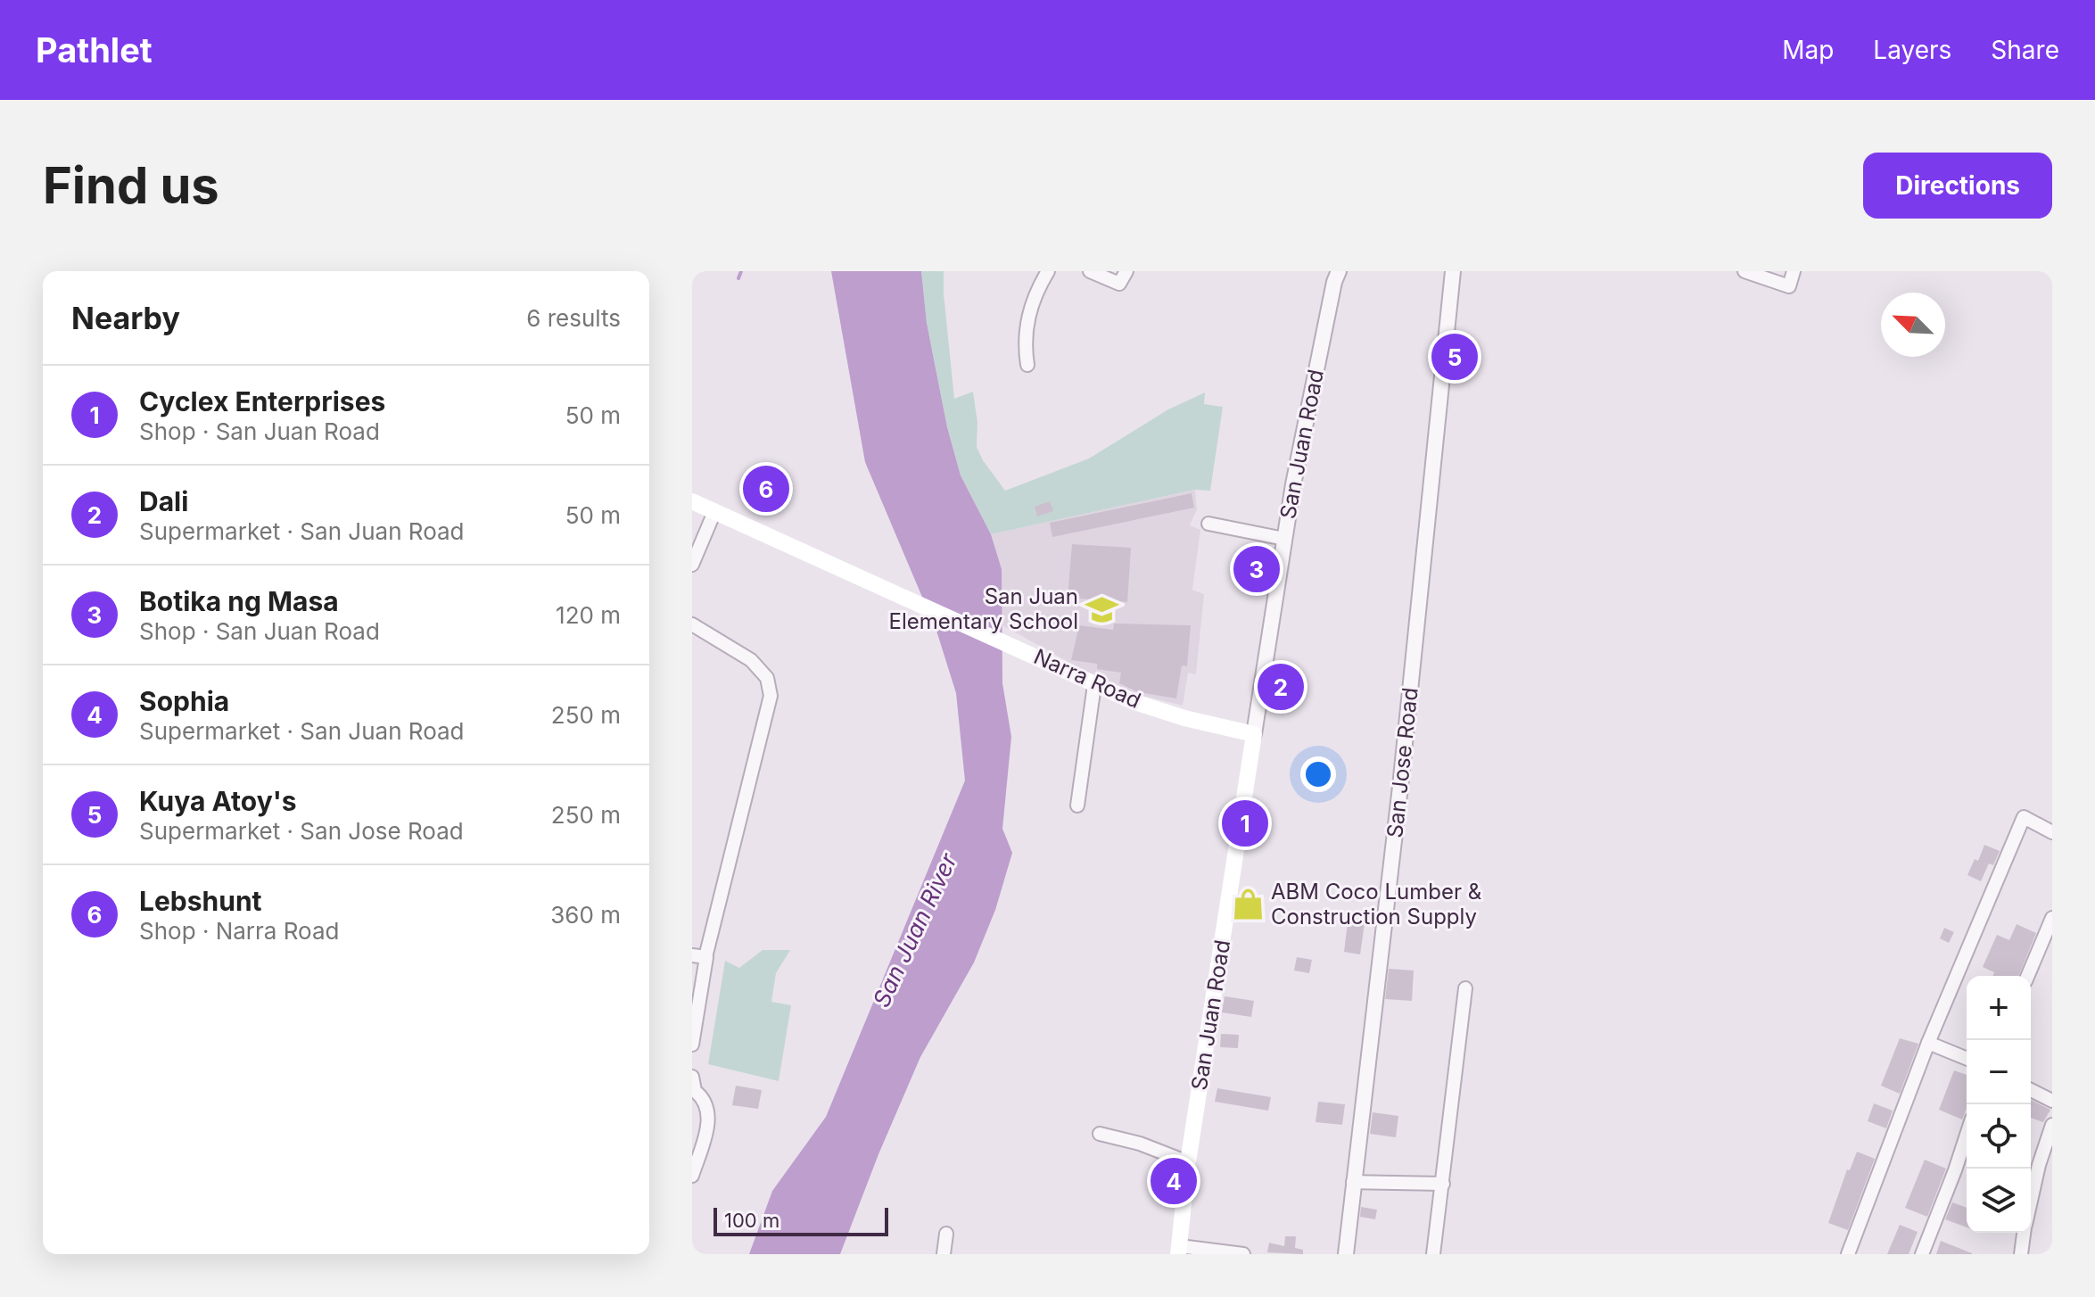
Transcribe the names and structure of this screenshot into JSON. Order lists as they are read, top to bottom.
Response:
{
  "streets": {
    "main road": ["San Juan Road", "Narra Road"],
    "street": ["San Jose Road"]
  },
  "crossings": [
    ["San Juan Road", "Narra Road"]
  ],
  "water": ["San Juan River"],
  "places": {
    "school or university": ["San Juan Elementary School"],
    "shop": ["ABM Coco Lumber & Construction Supply"]
  },
  "scale_bar": "100 m",
  "north": "top left",
  "page": {
    "header": "Pathlet",
    "nav": ["Map", "Layers", "Share"],
    "buttons": "Directions",
    "title": "Find us",
    "heading": ["Nearby", "6 results"],
    "pins": [
      "5",
      "6",
      "3",
      "2",
      "1",
      "4"
    ],
    "list": [
      {
        "mark": "1",
        "name": "Cyclex Enterprises",
        "note": "Shop · San Juan Road",
        "value": "50 m"
      },
      {
        "mark": "2",
        "name": "Dali",
        "note": "Supermarket · San Juan Road",
        "value": "50 m"
      },
      {
        "mark": "3",
        "name": "Botika ng Masa",
        "note": "Shop · San Juan Road",
        "value": "120 m"
      },
      {
        "mark": "4",
        "name": "Sophia",
        "note": "Supermarket · San Juan Road",
        "value": "250 m"
      },
      {
        "mark": "5",
        "name": "Kuya Atoy's",
        "note": "Supermarket · San Jose Road",
        "value": "250 m"
      },
      {
        "mark": "6",
        "name": "Lebshunt",
        "note": "Shop · Narra Road",
        "value": "360 m"
      }
    ],
    "map_buttons": ["+", "−"],
    "scale": "100 m"
  }
}
